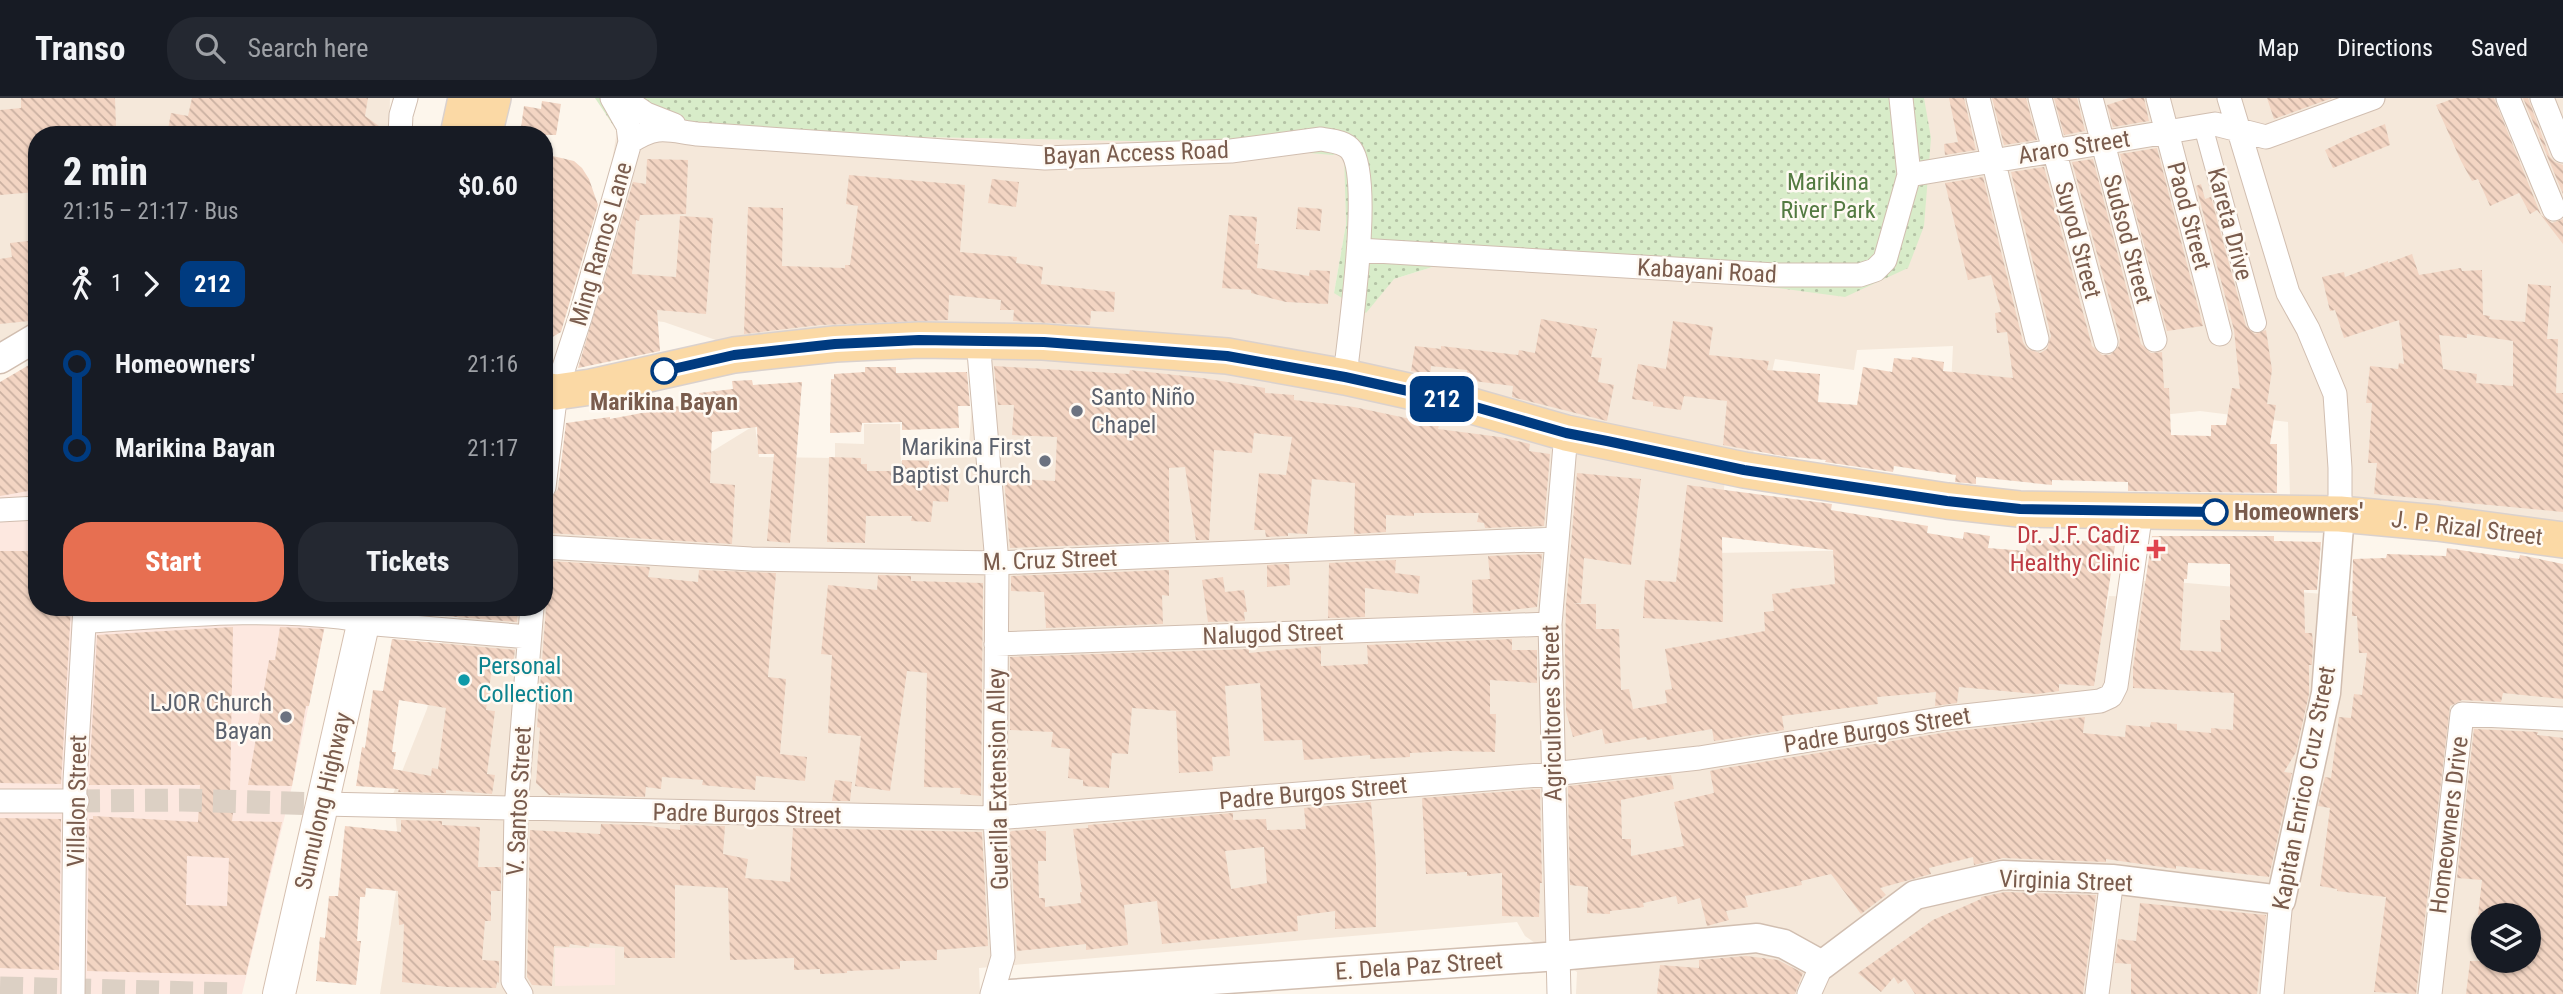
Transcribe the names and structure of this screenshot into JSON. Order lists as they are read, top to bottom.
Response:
{
  "streets": {
    "main road": ["J. P. Rizal Street", "Sumulong Highway"],
    "street": [
      "Araro Street",
      "Bayan Access Road",
      "Paod Street",
      "Kareta Drive",
      "Sudsod Street",
      "Suyod Street",
      "Ming Ramos Lane",
      "Kabayani Road",
      "M. Cruz Street",
      "Nalugod Street",
      "Agricultores Street",
      "Padre Burgos Street",
      "Guerilla Extension Alley",
      "Kapitan Enrico Cruz Street",
      "Villalon Street",
      "V. Santos Street",
      "Homeowners Drive",
      "Virginia Street",
      "E. Dela Paz Street"
    ]
  },
  "crossings": [
    ["Araro Street", "Paod Street"],
    ["Araro Street", "Kareta Drive"],
    ["Araro Street", "Sudsod Street"],
    ["Araro Street", "Suyod Street"],
    ["Araro Street", "Kabayani Road"],
    ["Araro Street", "Kapitan Enrico Cruz Street"],
    ["Bayan Access Road", "Ming Ramos Lane"],
    ["Bayan Access Road", "Kabayani Road"],
    ["Bayan Access Road", "J. P. Rizal Street"],
    ["J. P. Rizal Street", "Agricultores Street"],
    ["J. P. Rizal Street", "Padre Burgos Street"],
    ["J. P. Rizal Street", "Guerilla Extension Alley"],
    ["J. P. Rizal Street", "Kapitan Enrico Cruz Street"],
    ["M. Cruz Street", "Agricultores Street"],
    ["M. Cruz Street", "Guerilla Extension Alley"],
    ["Nalugod Street", "Agricultores Street"],
    ["Nalugod Street", "Guerilla Extension Alley"],
    ["Agricultores Street", "Padre Burgos Street"],
    ["Agricultores Street", "E. Dela Paz Street"],
    ["Padre Burgos Street", "Guerilla Extension Alley"],
    ["Padre Burgos Street", "Sumulong Highway"],
    ["Padre Burgos Street", "V. Santos Street"],
    ["Kapitan Enrico Cruz Street", "Virginia Street"],
    ["Virginia Street", "E. Dela Paz Street"]
  ],
  "parks": ["Marikina River Park"],
  "places": {
    "other": [
      "Marikina Bayan",
      "Santo Niño Chapel",
      "Marikina First Baptist Church",
      "Homeowners'",
      "Personal Collection",
      "LJOR Church Bayan"
    ],
    "health": ["Dr. J.F. Cadiz Healthy Clinic"]
  },
  "lines": ["bus line 212"],
  "page": {
    "header": "Transo",
    "search": "Search here",
    "nav": ["Map", "Directions", "Saved"],
    "on_map": "212",
    "heading": ["2 min", "21:15 – 21:17 · Bus", "$0.60"],
    "legs": ["1", "212"],
    "list": [
      {
        "name": "Homeowners'",
        "value": "21:16"
      },
      {
        "name": "Marikina Bayan",
        "value": "21:17"
      }
    ],
    "buttons": ["Start", "Tickets"]
  }
}
